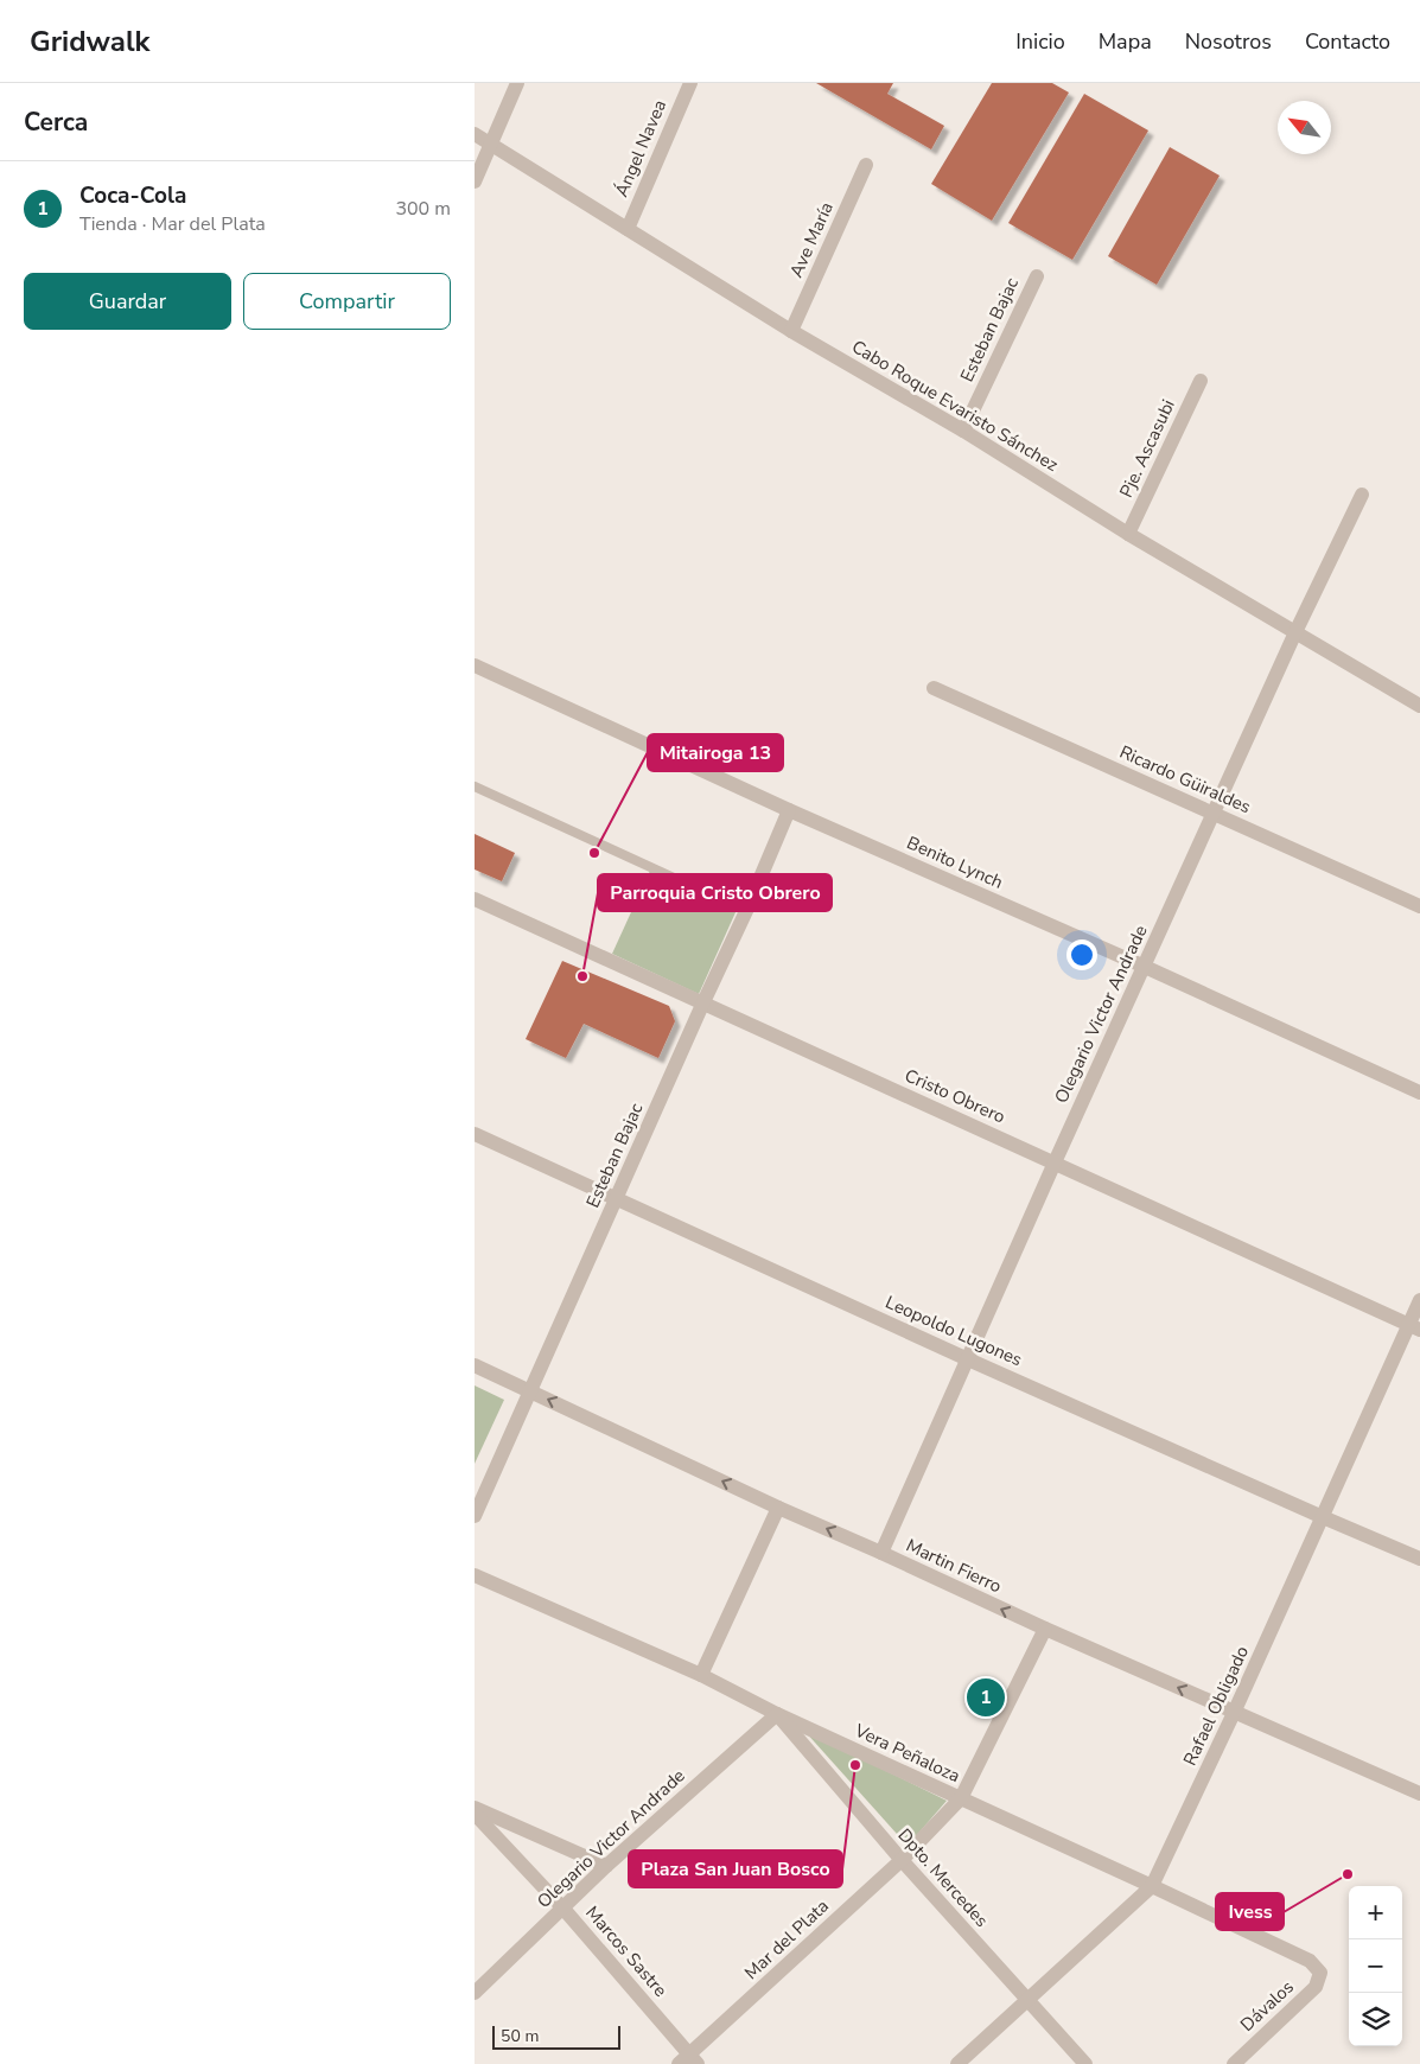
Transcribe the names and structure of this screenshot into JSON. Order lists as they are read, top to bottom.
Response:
{
  "streets": {
    "street": [
      "Ángel Navea",
      "Ave María",
      "Esteban Bajac",
      "Cabo Roque Evaristo Sánchez",
      "Pje. Ascasubi",
      "Ricardo Güiraldes",
      "Benito Lynch",
      "Olegario Victor Andrade",
      "Cristo Obrero",
      "Leopoldo Lugones",
      "Martin Fierro",
      "Rafael Obligado",
      "Vera Peñaloza",
      "Dpto. Mercedes",
      "Mar del Plata",
      "Marcos Sastre",
      "Dávalos"
    ]
  },
  "crossings": [
    ["Ángel Navea", "Cabo Roque Evaristo Sánchez"],
    ["Ave María", "Cabo Roque Evaristo Sánchez"],
    ["Esteban Bajac", "Cabo Roque Evaristo Sánchez"],
    ["Esteban Bajac", "Benito Lynch"],
    ["Esteban Bajac", "Cristo Obrero"],
    ["Esteban Bajac", "Leopoldo Lugones"],
    ["Esteban Bajac", "Martin Fierro"],
    ["Cabo Roque Evaristo Sánchez", "Pje. Ascasubi"],
    ["Cabo Roque Evaristo Sánchez", "Olegario Victor Andrade"],
    ["Ricardo Güiraldes", "Olegario Victor Andrade"],
    ["Benito Lynch", "Olegario Victor Andrade"],
    ["Olegario Victor Andrade", "Cristo Obrero"],
    ["Olegario Victor Andrade", "Leopoldo Lugones"],
    ["Olegario Victor Andrade", "Martin Fierro"],
    ["Olegario Victor Andrade", "Vera Peñaloza"],
    ["Olegario Victor Andrade", "Dpto. Mercedes"],
    ["Olegario Victor Andrade", "Marcos Sastre"],
    ["Cristo Obrero", "Rafael Obligado"],
    ["Leopoldo Lugones", "Rafael Obligado"],
    ["Martin Fierro", "Rafael Obligado"],
    ["Martin Fierro", "Mar del Plata"],
    ["Rafael Obligado", "Vera Peñaloza"],
    ["Rafael Obligado", "Dpto. Mercedes"],
    ["Vera Peñaloza", "Dpto. Mercedes"],
    ["Vera Peñaloza", "Mar del Plata"],
    ["Vera Peñaloza", "Dávalos"],
    ["Dpto. Mercedes", "Mar del Plata"],
    ["Mar del Plata", "Marcos Sastre"]
  ],
  "one_way": ["Martin Fierro"],
  "places": [
    "Mitairoga 13",
    "Parroquia Cristo Obrero",
    "Plaza San Juan Bosco",
    "Ivess"
  ],
  "scale_bar": "50 m",
  "north": "top left",
  "page": {
    "header": "Gridwalk",
    "nav": [
      "Inicio",
      "Mapa",
      "Nosotros",
      "Contacto"
    ],
    "heading": "Cerca",
    "list": [
      {
        "mark": "1",
        "name": "Coca-Cola",
        "note": "Tienda · Mar del Plata",
        "value": "300 m"
      }
    ],
    "buttons": ["Guardar", "Compartir"],
    "pins": "1",
    "map_buttons": ["+", "−"],
    "scale": "50 m"
  }
}
